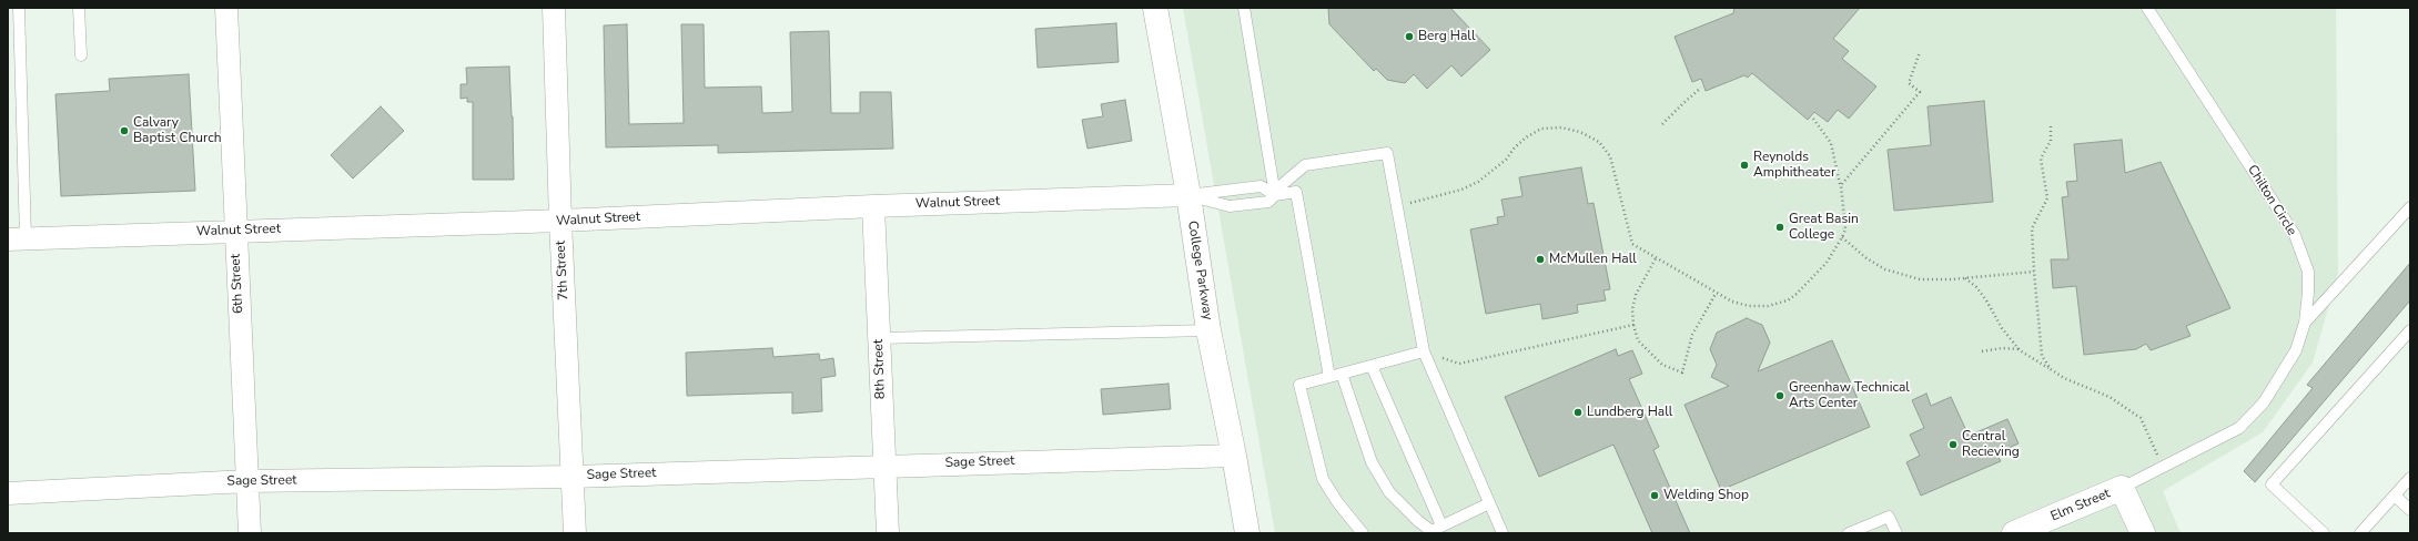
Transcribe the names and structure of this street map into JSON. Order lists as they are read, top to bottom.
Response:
{
  "streets": {
    "street": [
      "Walnut Street",
      "7th Street",
      "College Parkway",
      "6th Street",
      "8th Street",
      "Sage Street",
      "Elm Street"
    ],
    "lane": ["Chilton Circle"]
  },
  "crossings": [
    ["Chilton Circle", "Elm Street"],
    ["Walnut Street", "7th Street"],
    ["Walnut Street", "College Parkway"],
    ["Walnut Street", "6th Street"],
    ["Walnut Street", "8th Street"],
    ["7th Street", "Sage Street"],
    ["College Parkway", "Sage Street"],
    ["6th Street", "Sage Street"],
    ["8th Street", "Sage Street"]
  ],
  "places": [
    "Berg Hall",
    "Calvary Baptist Church",
    "Reynolds Amphitheater",
    "Great Basin College",
    "McMullen Hall",
    "Greenhaw Technical Arts Center",
    "Lundberg Hall",
    "Central Recieving",
    "Welding Shop"
  ]
}
